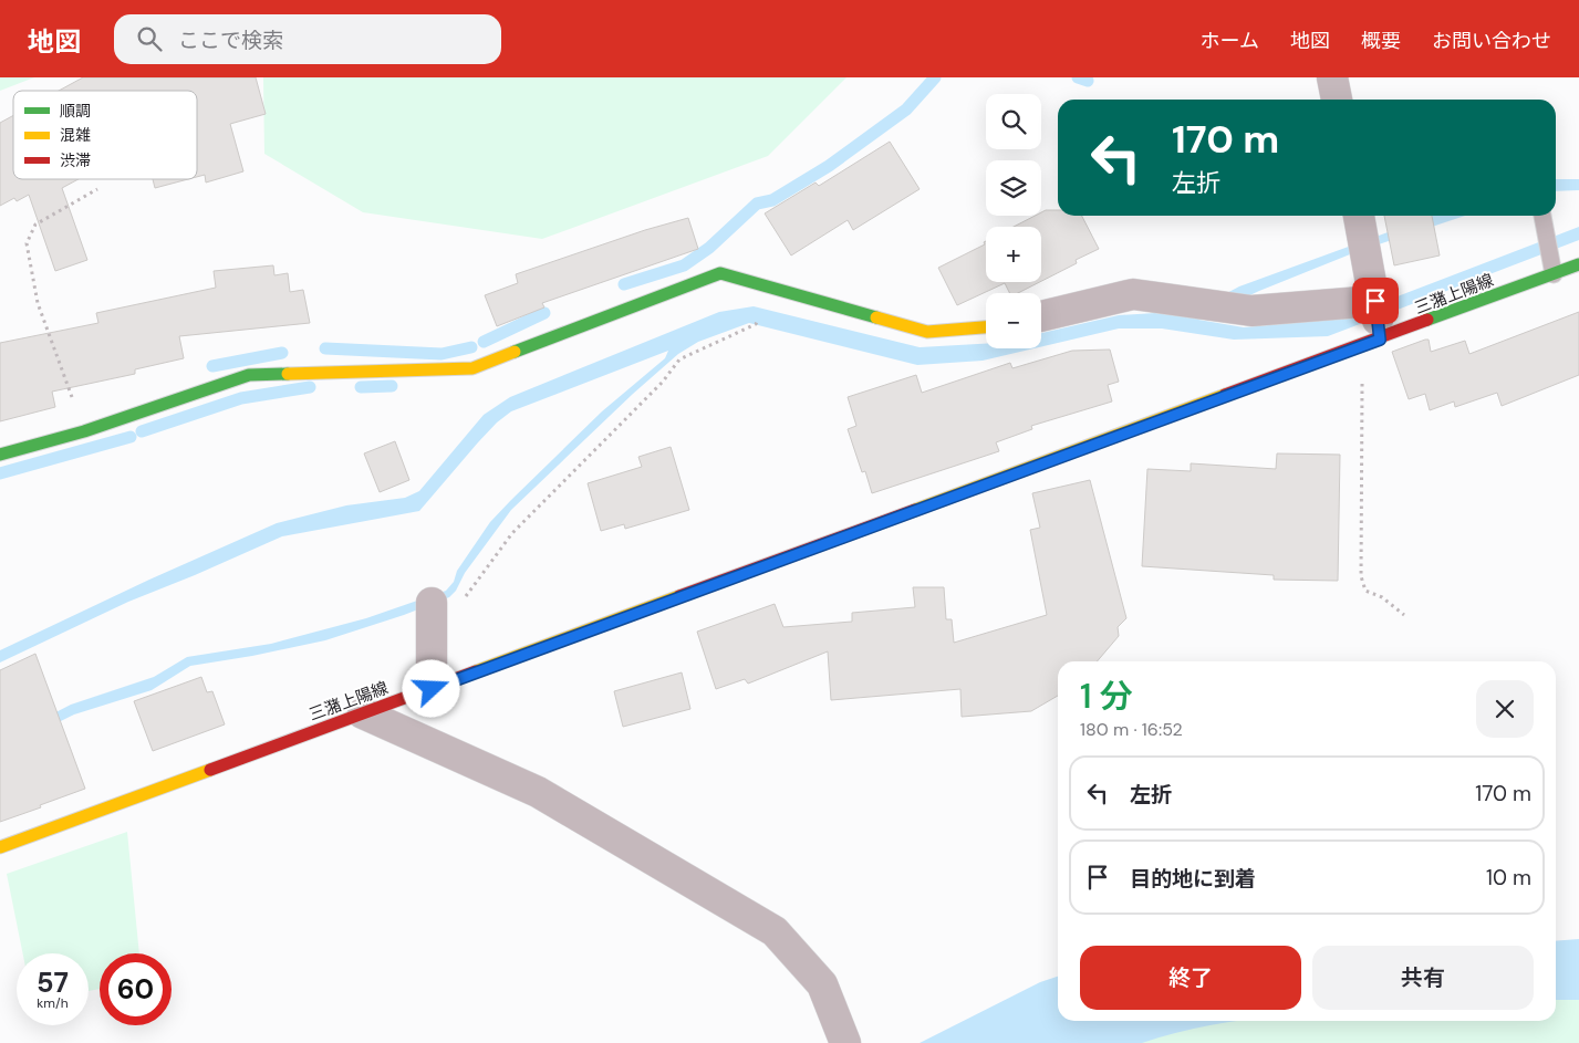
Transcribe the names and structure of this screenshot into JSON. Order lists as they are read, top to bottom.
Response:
{
  "streets": {
    "main road": ["三潴上陽線"]
  },
  "legend": ["順調", "混雑", "渋滞"],
  "page": {
    "header": "地図",
    "search": "ここで検索",
    "nav": [
      "ホーム",
      "地図",
      "概要",
      "お問い合わせ"
    ],
    "map_buttons": ["+", "−"],
    "turn": ["170 m", "左折"],
    "heading": ["1 分", "180 m · 16:52"],
    "list": [
      {
        "name": "左折",
        "value": "170 m"
      },
      {
        "name": "目的地に到着",
        "value": "10 m"
      }
    ],
    "buttons": ["終了", "共有"],
    "speed": "57 km/h",
    "limit": "60"
  }
}
